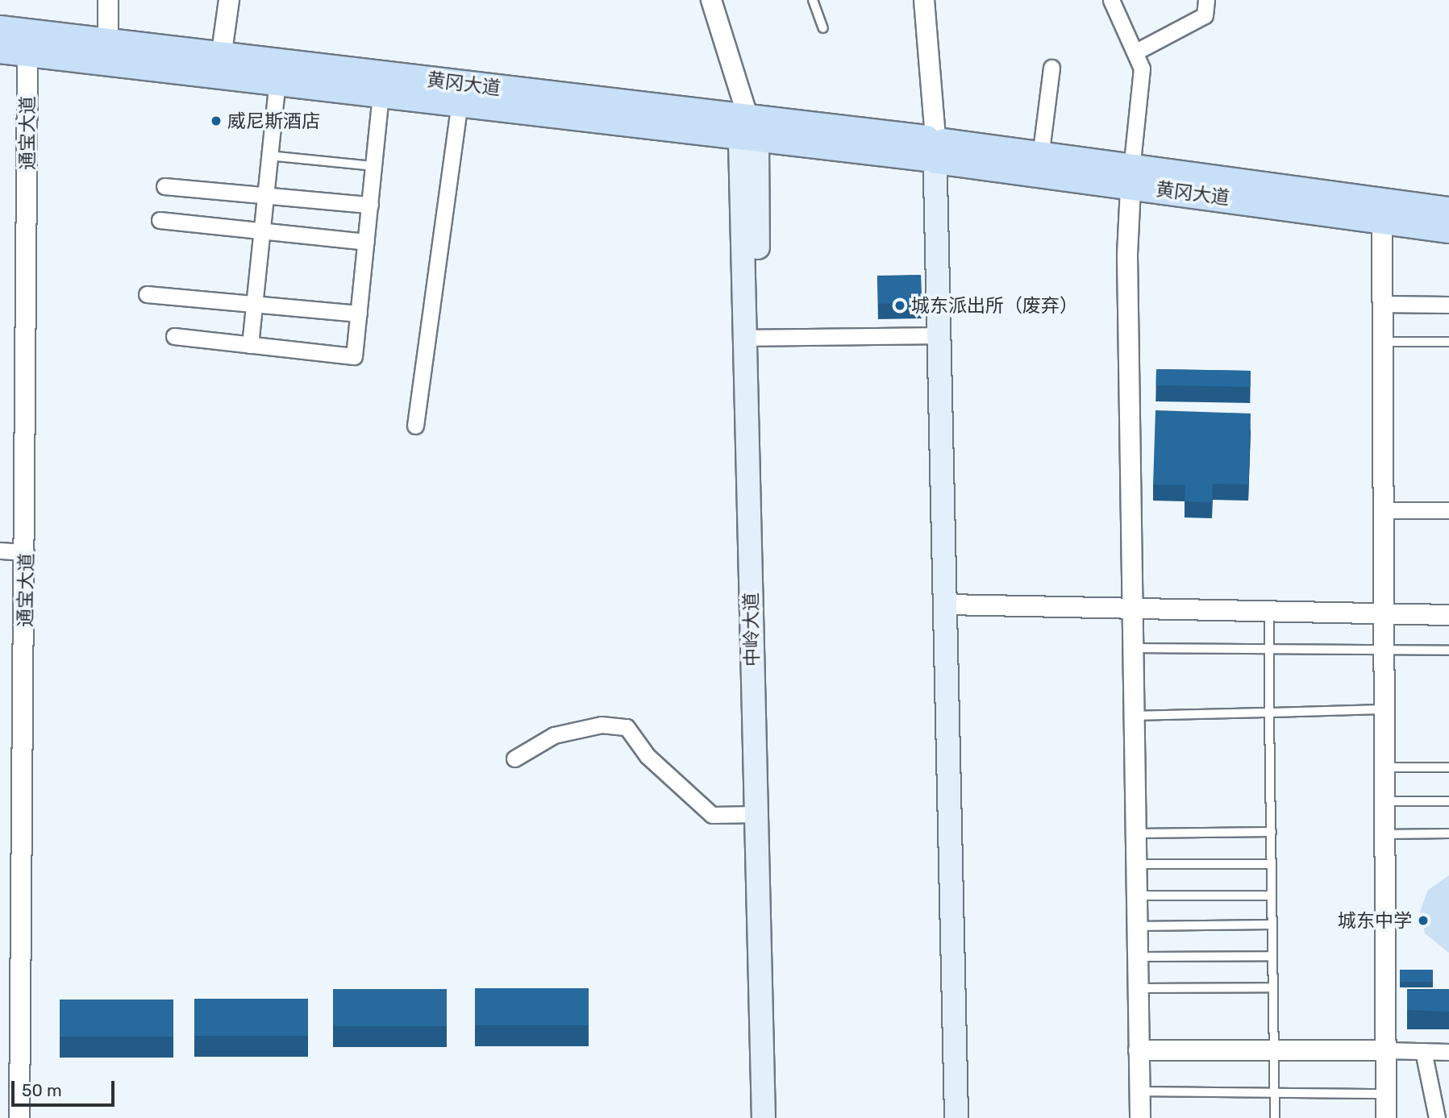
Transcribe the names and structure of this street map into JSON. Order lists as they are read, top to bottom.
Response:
{
  "streets": {
    "main road": ["黄冈大道", "中岭大道"],
    "street": ["通宝大道"]
  },
  "places": ["威尼斯酒店", "城东派出所（废弃）", "城东中学"],
  "scale_bar": "50 m"
}
